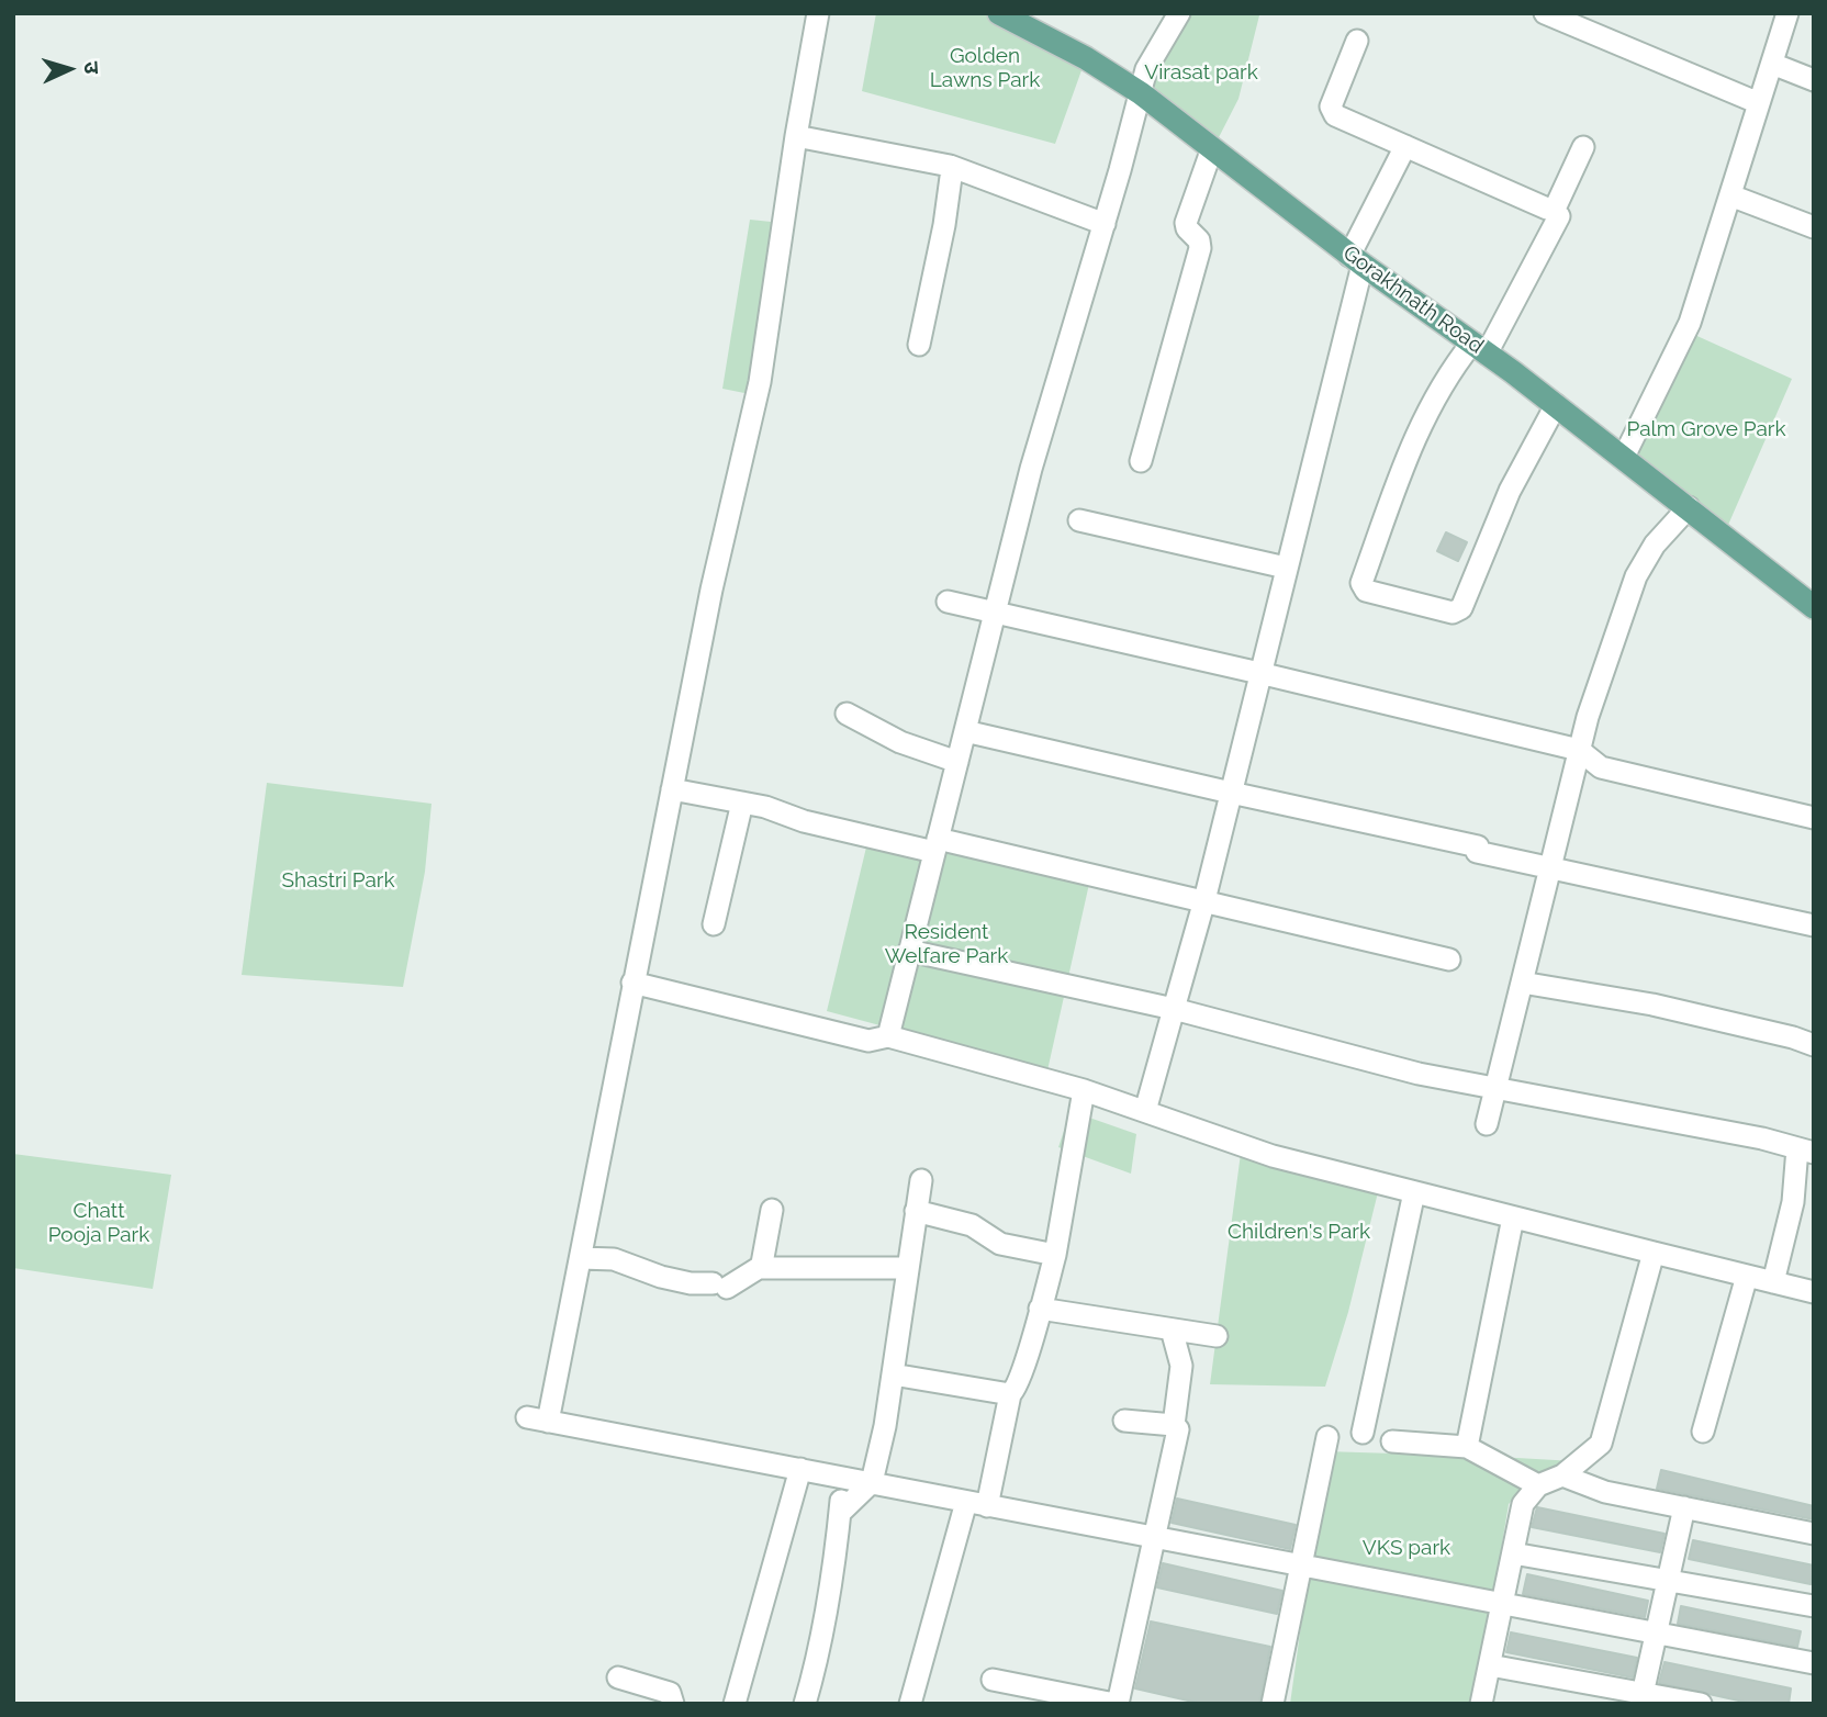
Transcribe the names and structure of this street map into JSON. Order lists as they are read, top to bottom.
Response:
{
  "streets": {
    "main road": ["Gorakhnath Road"]
  },
  "parks": [
    "Golden Lawns Park",
    "Virasat park",
    "Palm Grove Park",
    "Shastri Park",
    "Resident Welfare Park",
    "Chatt Pooja Park",
    "Children's Park",
    "VKS park"
  ],
  "north": "right"
}
